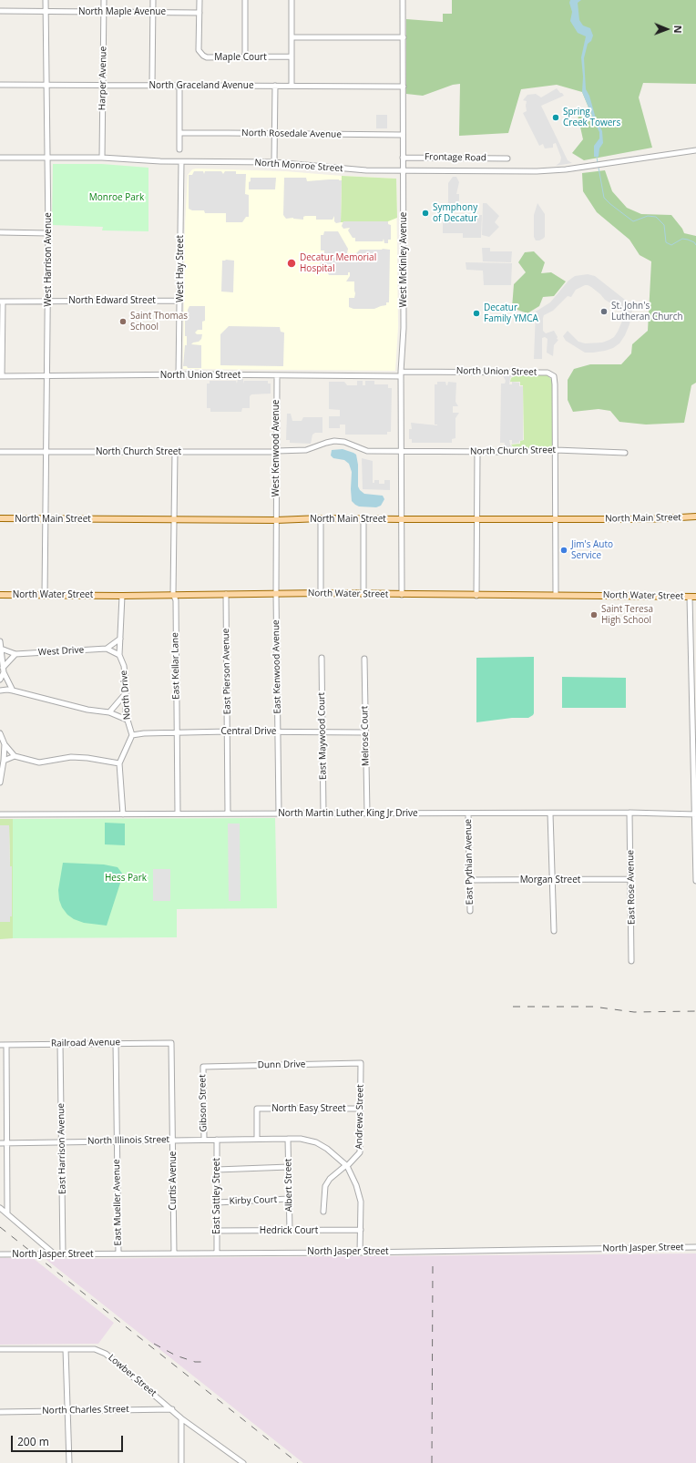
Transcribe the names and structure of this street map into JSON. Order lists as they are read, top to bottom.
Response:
{
  "streets": {
    "main road": ["North Main Street", "North Water Street"],
    "street": [
      "North Maple Avenue",
      "Maple Court",
      "Harper Avenue",
      "North Graceland Avenue",
      "North Rosedale Avenue",
      "Frontage Road",
      "North Monroe Street",
      "West Harrison Avenue",
      "West McKinley Avenue",
      "West Hay Street",
      "North Edward Street",
      "North Union Street",
      "West Kenwood Avenue",
      "North Church Street",
      "West Drive",
      "East Kellar Lane",
      "East Kenwood Avenue",
      "East Pierson Avenue",
      "North Drive",
      "Central Drive",
      "East Maywood Court",
      "Melrose Court",
      "North Martin Luther King Jr Drive",
      "East Pythian Avenue",
      "Morgan Street",
      "East Rose Avenue",
      "Railroad Avenue",
      "Dunn Drive",
      "Gibson Street",
      "North Easy Street",
      "Andrews Street",
      "North Illinois Street",
      "East Harrison Avenue",
      "Curtis Avenue",
      "Albert Street",
      "East Sattley Street",
      "Kirby Court",
      "East Mueller Avenue",
      "Hedrick Court",
      "North Jasper Street",
      "Lowber Street",
      "North Charles Street"
    ]
  },
  "crossings": [
    ["North Maple Avenue", "Maple Court"],
    ["North Maple Avenue", "Harper Avenue"],
    ["North Maple Avenue", "West Harrison Avenue"],
    ["Harper Avenue", "North Graceland Avenue"],
    ["Harper Avenue", "North Monroe Street"],
    ["North Graceland Avenue", "West Harrison Avenue"],
    ["North Graceland Avenue", "West McKinley Avenue"],
    ["North Rosedale Avenue", "West McKinley Avenue"],
    ["Frontage Road", "West McKinley Avenue"],
    ["North Monroe Street", "West Harrison Avenue"],
    ["North Monroe Street", "West McKinley Avenue"],
    ["North Monroe Street", "West Hay Street"],
    ["West Harrison Avenue", "North Edward Street"],
    ["West Harrison Avenue", "North Union Street"],
    ["West Harrison Avenue", "North Church Street"],
    ["West Harrison Avenue", "North Main Street"],
    ["West McKinley Avenue", "North Union Street"],
    ["West McKinley Avenue", "North Church Street"],
    ["West McKinley Avenue", "North Main Street"],
    ["West McKinley Avenue", "North Water Street"],
    ["West Hay Street", "North Edward Street"],
    ["West Hay Street", "North Union Street"],
    ["North Union Street", "West Kenwood Avenue"],
    ["North Union Street", "North Church Street"],
    ["West Kenwood Avenue", "North Church Street"],
    ["West Kenwood Avenue", "North Main Street"],
    ["West Kenwood Avenue", "East Kenwood Avenue"],
    ["North Church Street", "East Kellar Lane"],
    ["North Main Street", "East Kellar Lane"],
    ["North Main Street", "East Kenwood Avenue"],
    ["North Water Street", "East Kellar Lane"],
    ["North Water Street", "East Kenwood Avenue"],
    ["North Water Street", "East Pierson Avenue"],
    ["North Water Street", "North Drive"],
    ["West Drive", "North Drive"],
    ["East Kellar Lane", "Central Drive"],
    ["East Kellar Lane", "North Martin Luther King Jr Drive"],
    ["East Kenwood Avenue", "Central Drive"],
    ["East Kenwood Avenue", "North Martin Luther King Jr Drive"],
    ["East Pierson Avenue", "Central Drive"],
    ["East Pierson Avenue", "North Martin Luther King Jr Drive"],
    ["North Drive", "Central Drive"],
    ["Central Drive", "East Maywood Court"],
    ["Central Drive", "Melrose Court"],
    ["East Maywood Court", "North Martin Luther King Jr Drive"],
    ["Melrose Court", "North Martin Luther King Jr Drive"],
    ["North Martin Luther King Jr Drive", "East Pythian Avenue"],
    ["North Martin Luther King Jr Drive", "East Rose Avenue"],
    ["East Pythian Avenue", "Morgan Street"],
    ["Morgan Street", "East Rose Avenue"],
    ["Railroad Avenue", "East Harrison Avenue"],
    ["Railroad Avenue", "Curtis Avenue"],
    ["Railroad Avenue", "East Mueller Avenue"],
    ["Dunn Drive", "Gibson Street"],
    ["Dunn Drive", "Andrews Street"],
    ["Gibson Street", "North Illinois Street"],
    ["North Easy Street", "Andrews Street"],
    ["North Easy Street", "North Illinois Street"],
    ["Andrews Street", "North Illinois Street"],
    ["North Illinois Street", "East Harrison Avenue"],
    ["North Illinois Street", "Curtis Avenue"],
    ["North Illinois Street", "Albert Street"],
    ["North Illinois Street", "East Sattley Street"],
    ["North Illinois Street", "East Mueller Avenue"],
    ["East Harrison Avenue", "North Jasper Street"],
    ["Curtis Avenue", "North Jasper Street"],
    ["Albert Street", "Kirby Court"],
    ["Albert Street", "Hedrick Court"],
    ["East Sattley Street", "Kirby Court"],
    ["East Sattley Street", "Hedrick Court"],
    ["East Sattley Street", "North Jasper Street"],
    ["East Mueller Avenue", "North Jasper Street"],
    ["Lowber Street", "North Charles Street"]
  ],
  "parks": ["Monroe Park", "Hess Park"],
  "places": [
    "Spring Creek Towers",
    "Symphony of Decatur",
    "Decatur Memorial Hospital",
    "St. John's Lutheran Church",
    "Decatur Family YMCA",
    "Saint Thomas School",
    "Jim's Auto Service",
    "Saint Teresa High School"
  ],
  "scale_bar": "200 m",
  "north": "right"
}
